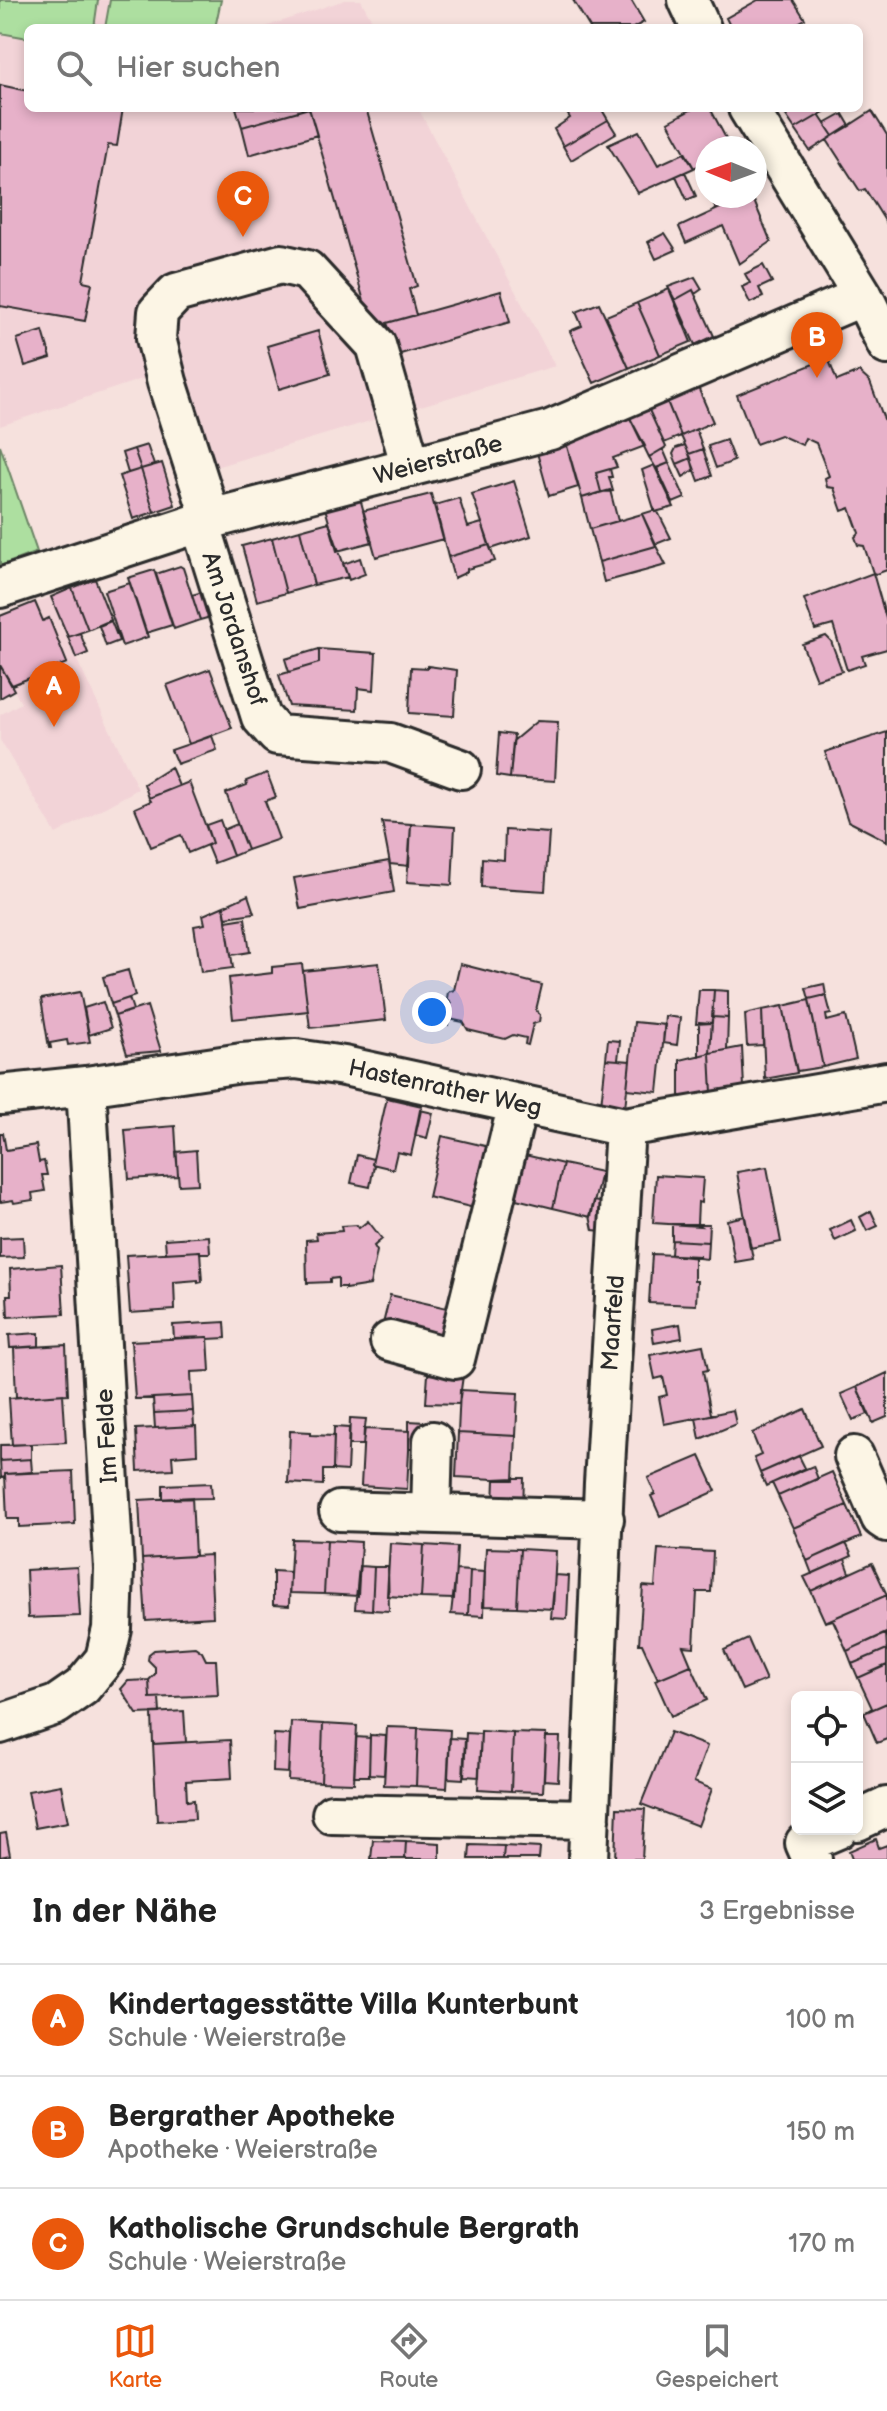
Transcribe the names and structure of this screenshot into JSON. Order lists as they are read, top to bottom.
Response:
{
  "streets": {
    "street": [
      "Weierstraße",
      "Am Jordanshof",
      "Hastenrather Weg",
      "Maarfeld",
      "Im Felde"
    ]
  },
  "crossings": [
    ["Weierstraße", "Am Jordanshof"],
    ["Hastenrather Weg", "Maarfeld"],
    ["Hastenrather Weg", "Im Felde"]
  ],
  "north": "left",
  "page": {
    "search": "Hier suchen",
    "pins": ["C", "B", "A"],
    "heading": ["In der Nähe", "3 Ergebnisse"],
    "list": [
      {
        "mark": "A",
        "name": "Kindertagesstätte Villa Kunterbunt",
        "note": "Schule · Weierstraße",
        "value": "100 m"
      },
      {
        "mark": "B",
        "name": "Bergrather Apotheke",
        "note": "Apotheke · Weierstraße",
        "value": "150 m"
      },
      {
        "mark": "C",
        "name": "Katholische Grundschule Bergrath",
        "note": "Schule · Weierstraße",
        "value": "170 m"
      }
    ],
    "nav": ["Karte", "Route", "Gespeichert"]
  }
}
